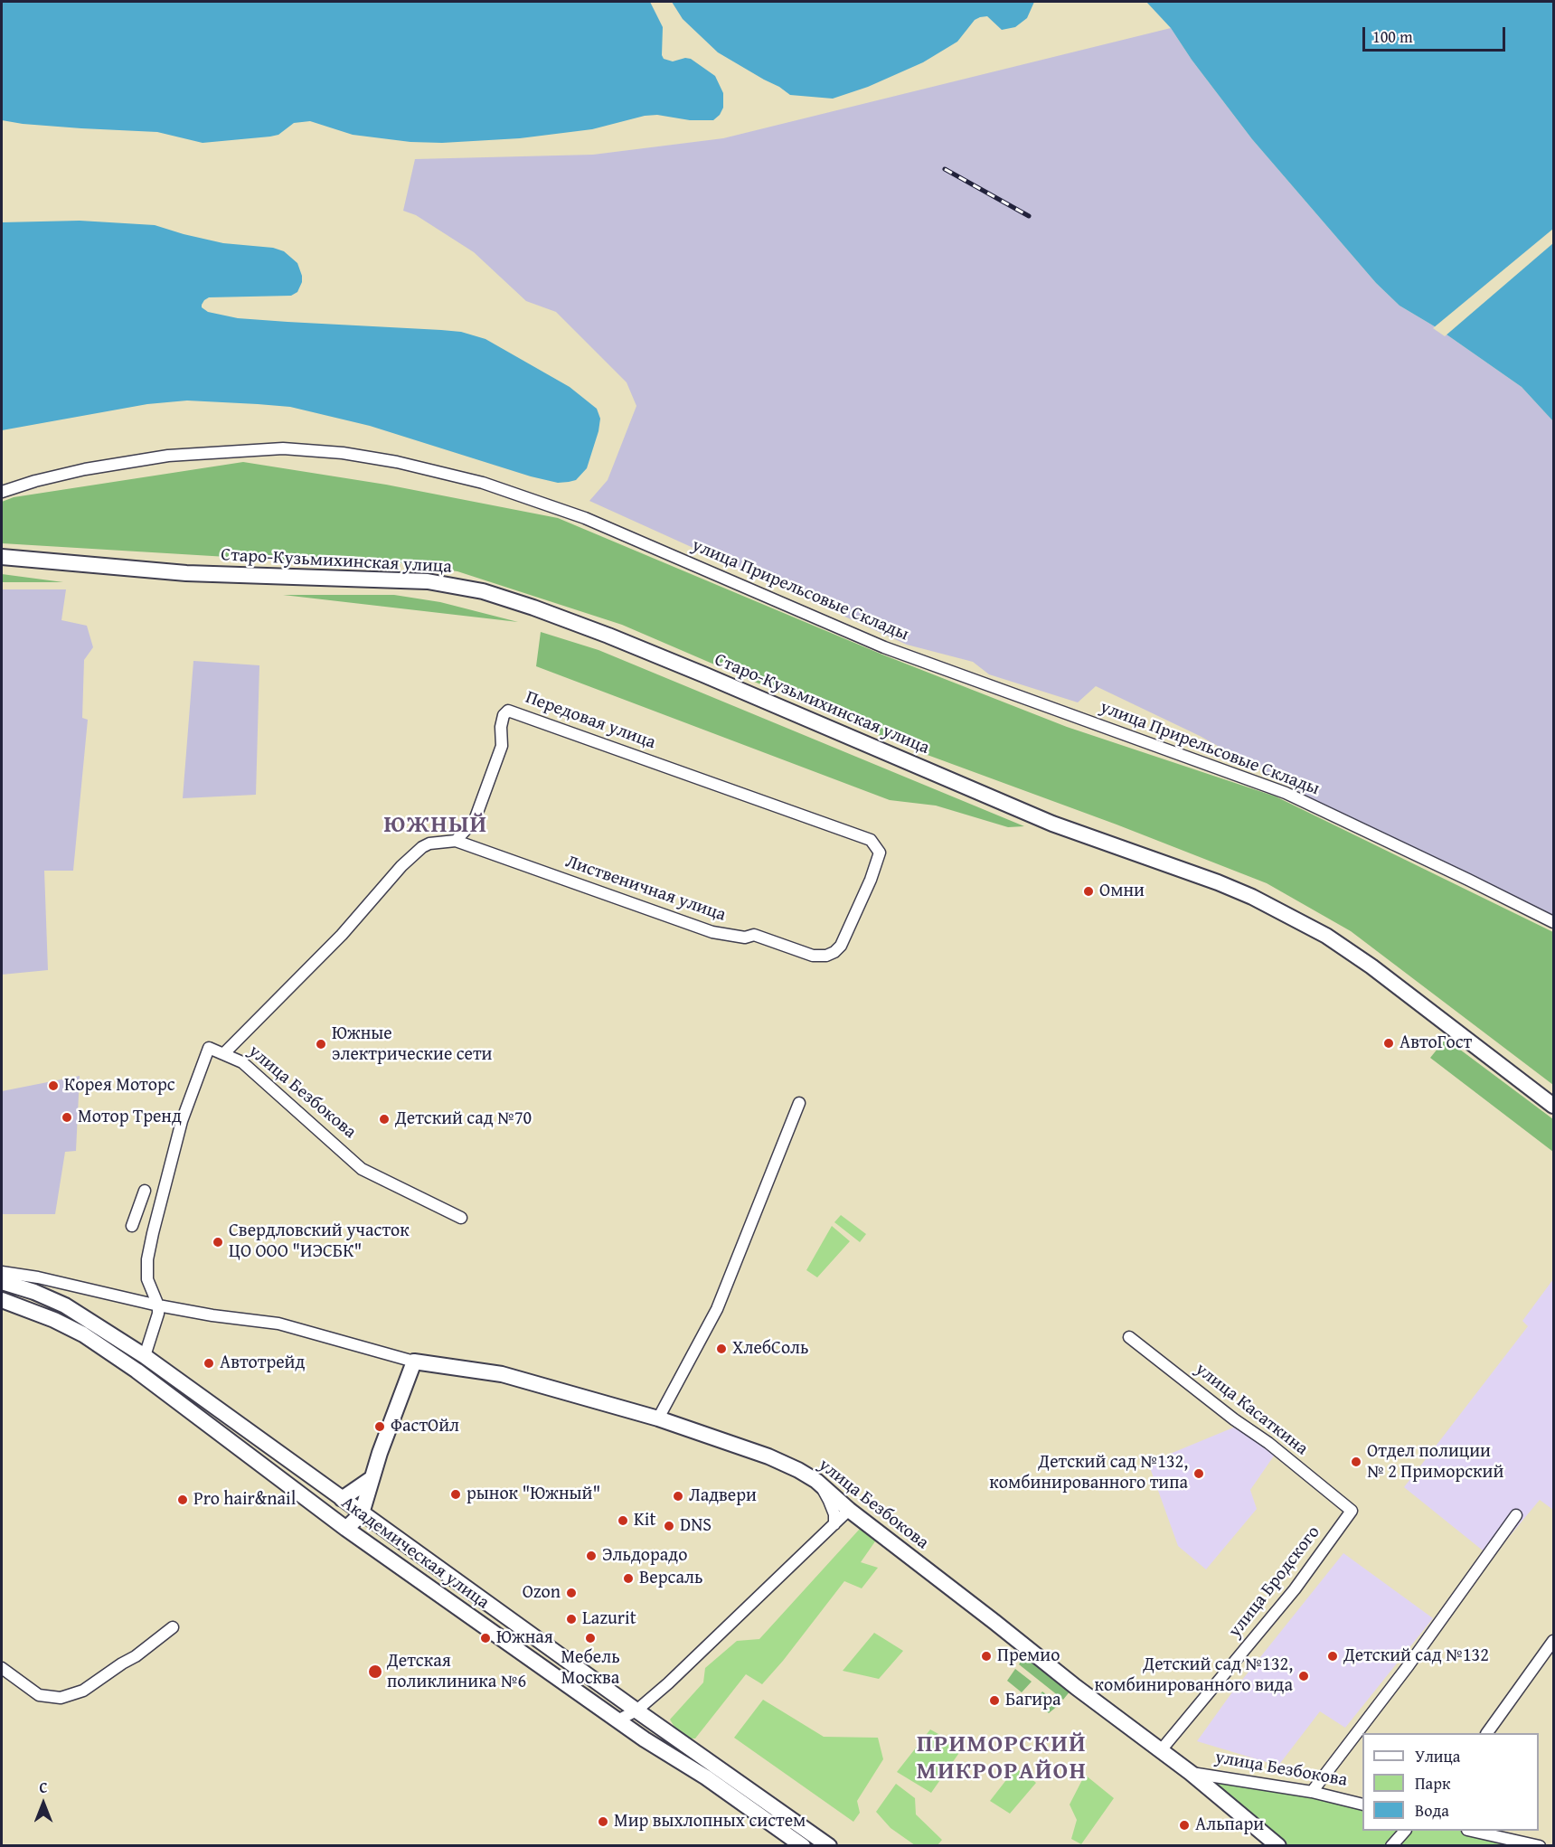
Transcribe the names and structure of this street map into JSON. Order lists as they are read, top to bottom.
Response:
{
  "streets": {
    "main road": ["Старо-Кузьмихинская улица", "улица Безбокова", "Академическая улица"],
    "street": [
      "улица Прирельсовые Склады",
      "Передовая улица",
      "Лиственичная улица",
      "улица Касаткина",
      "улица Бродского"
    ]
  },
  "crossings": [
    ["Передовая улица", "Лиственичная улица"],
    ["улица Безбокова", "улица Бродского"],
    ["улица Касаткина", "улица Бродского"]
  ],
  "districts": ["ЮЖНЫЙ", "ПРИМОРСКИЙ МИКРОРАЙОН"],
  "places": [
    "Омни",
    "АвтоГост",
    "Южные электрические сети",
    "Корея Моторс",
    "Мотор Тренд",
    "Детский сад №70",
    "Свердловский участок ЦО ООО \"ИЭСБК\"",
    "ХлебСоль",
    "Автотрейд",
    "ФастОйл",
    "Отдел полиции № 2 Приморский",
    "Детский сад №132, комбинированного типа",
    "рынок \"Южный\"",
    "Ладвери",
    "Pro hair&nail",
    "Kit",
    "DNS",
    "Эльдорадо",
    "Версаль",
    "Ozon",
    "Lazurit",
    "Южная",
    "Мебель Москва",
    "Премио",
    "Детский сад №132",
    "Детская поликлиника №6",
    "Детский сад №132, комбинированного вида",
    "Багира",
    "Мир выхлопных систем",
    "Альпари"
  ],
  "legend": ["Улица", "Парк", "Вода"],
  "scale_bar": "100 m",
  "north": "top"
}
